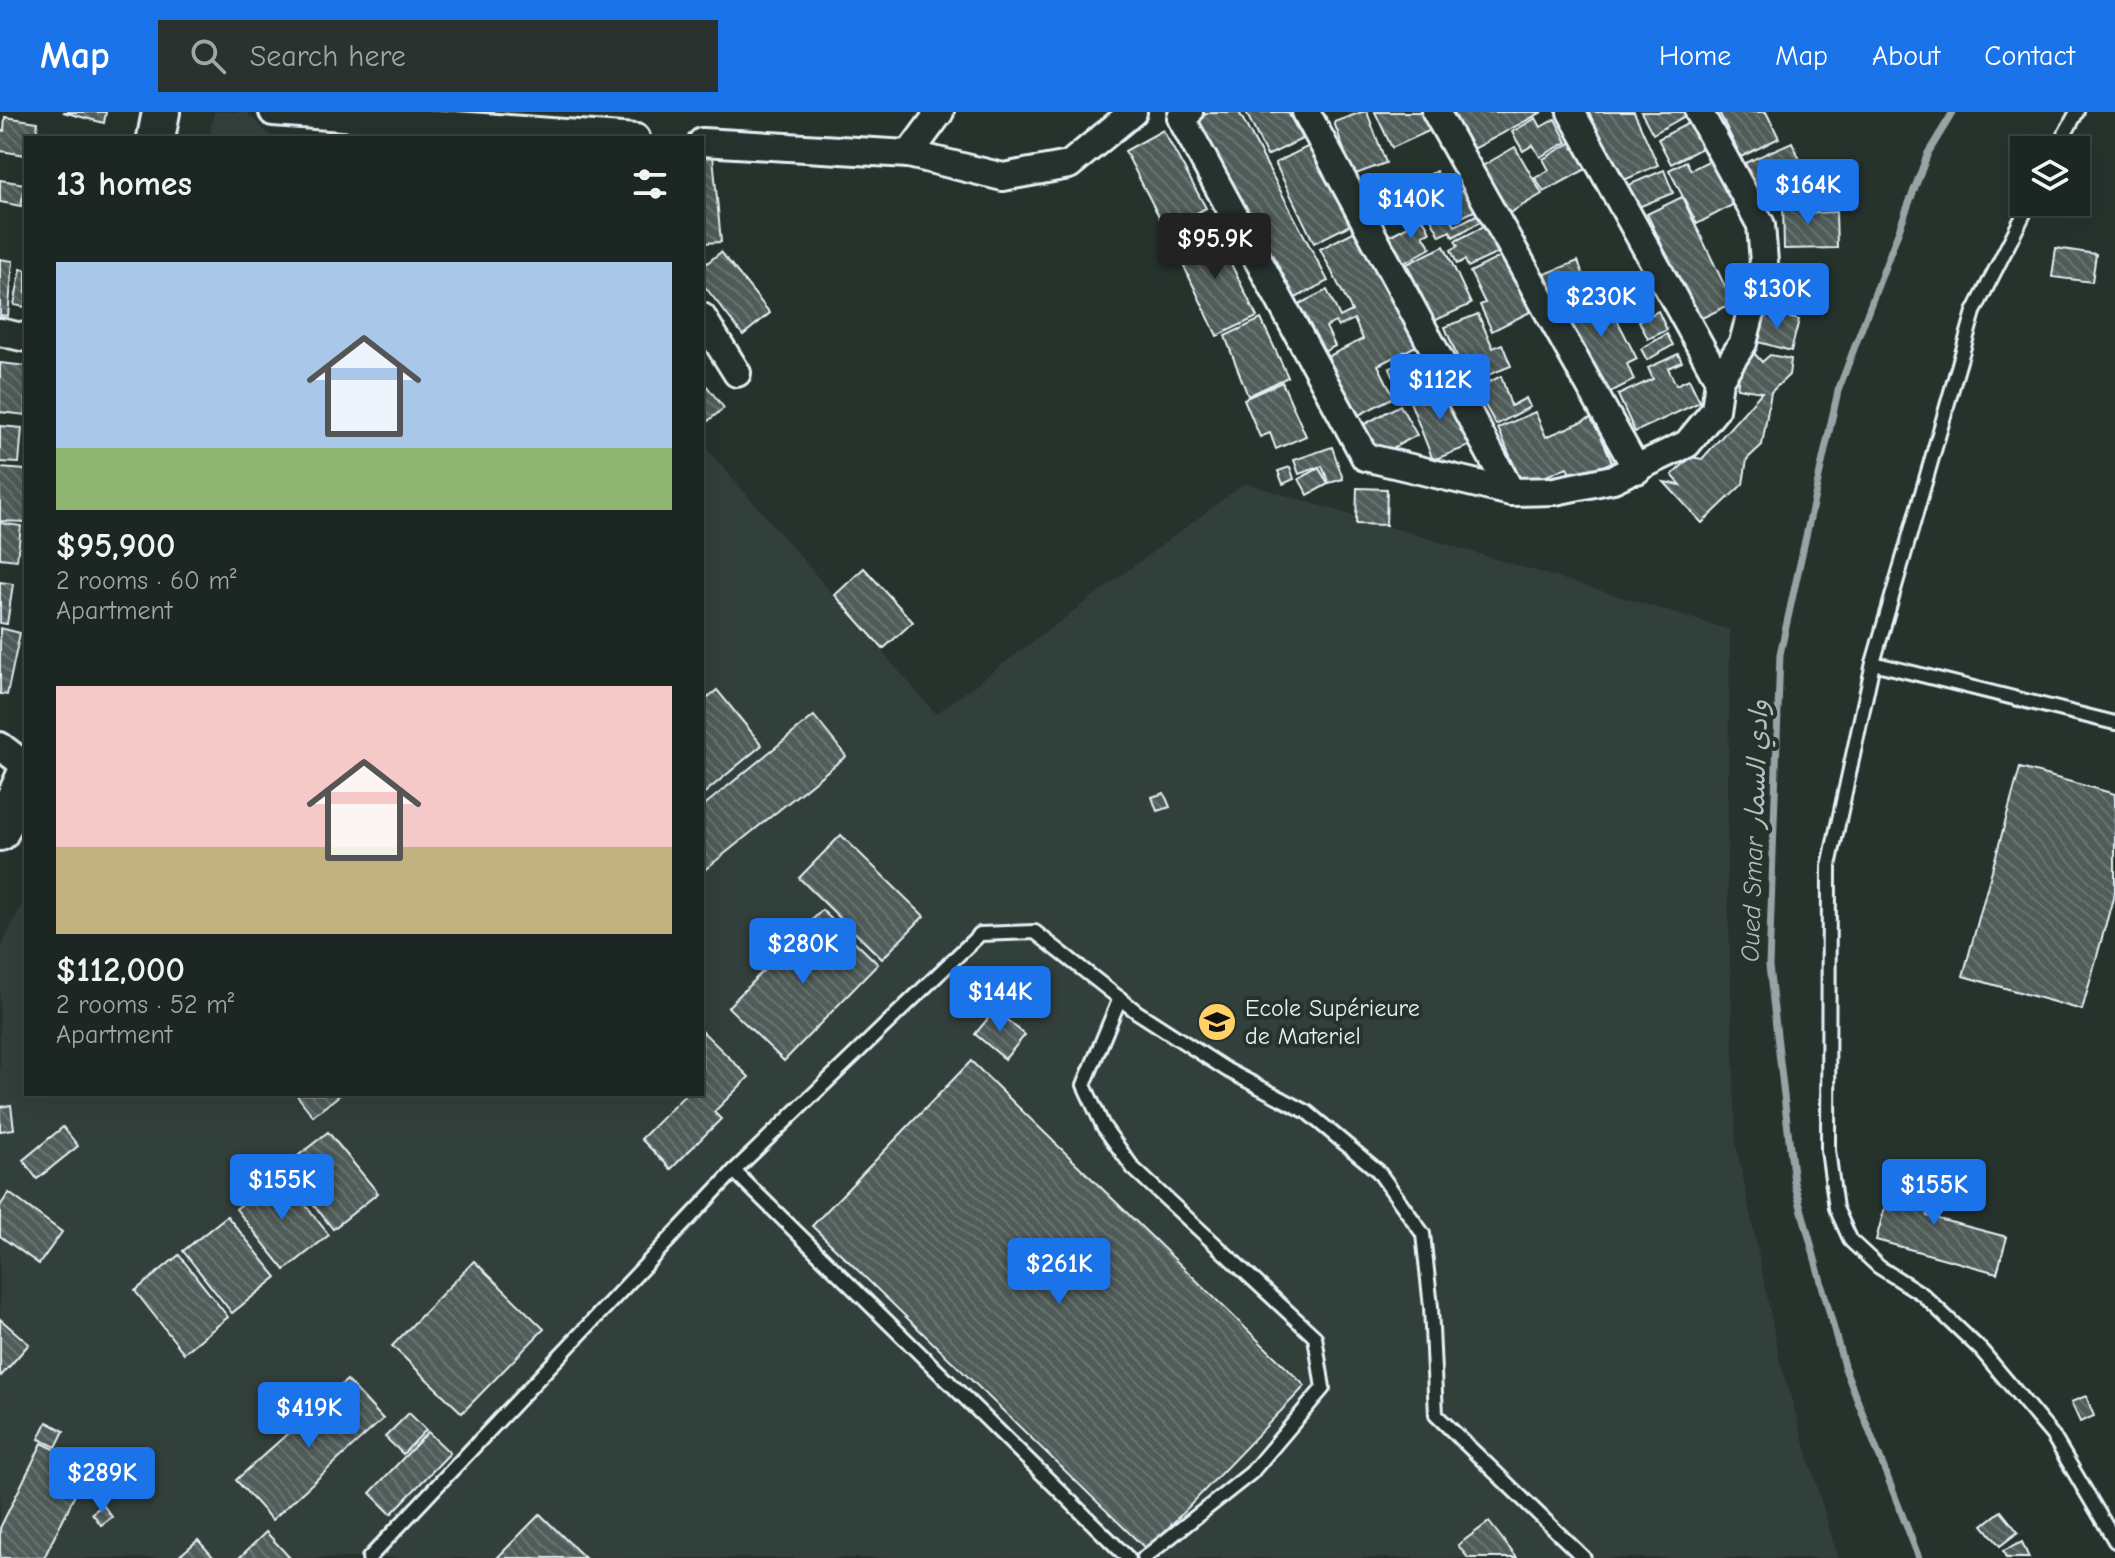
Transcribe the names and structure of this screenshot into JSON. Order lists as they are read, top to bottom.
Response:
{
  "water": ["Oued Smar وادي السمار"],
  "places": {
    "school or university": ["Ecole Supérieure de Materiel"]
  },
  "page": {
    "header": "Map",
    "search": "Search here",
    "nav": [
      "Home",
      "Map",
      "About",
      "Contact"
    ],
    "heading": "13 homes",
    "price": [
      "$164K",
      "$140K",
      "$95.9K",
      "$130K",
      "$230K",
      "$112K",
      "$280K",
      "$144K",
      "$155K",
      "$155K",
      "$261K",
      "$419K",
      "$289K"
    ],
    "list": [
      {
        "name": "$95,900",
        "note": "2 rooms · 60 m² · Apartment"
      },
      {
        "name": "$112,000",
        "note": "2 rooms · 52 m² · Apartment"
      }
    ]
  }
}
